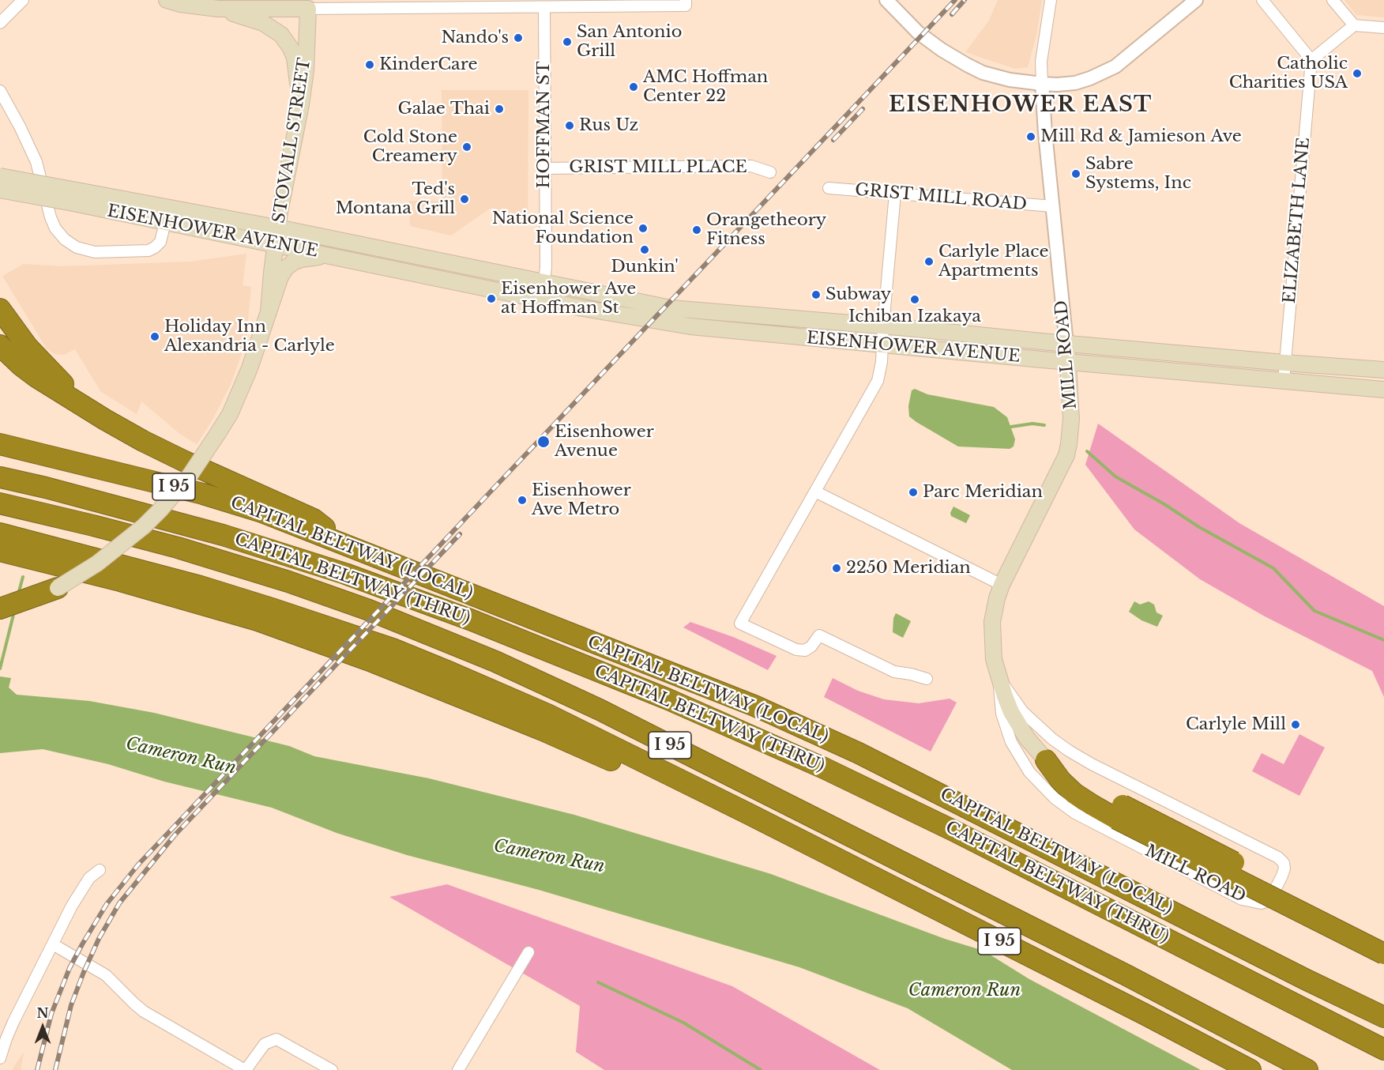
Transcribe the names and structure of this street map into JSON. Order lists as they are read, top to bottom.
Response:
{
  "streets": {
    "highway": ["I 95", "CAPITAL BELTWAY (LOCAL)", "CAPITAL BELTWAY (THRU)"],
    "main road": ["STOVALL STREET", "EISENHOWER AVENUE", "MILL ROAD"],
    "street": [
      "HOFFMAN ST",
      "GRIST MILL PLACE",
      "GRIST MILL ROAD",
      "ELIZABETH LANE"
    ]
  },
  "crossings": [
    ["HOFFMAN ST", "GRIST MILL PLACE"],
    ["HOFFMAN ST", "EISENHOWER AVENUE"],
    ["STOVALL STREET", "EISENHOWER AVENUE"],
    ["GRIST MILL ROAD", "MILL ROAD"],
    ["ELIZABETH LANE", "EISENHOWER AVENUE"],
    ["EISENHOWER AVENUE", "MILL ROAD"]
  ],
  "districts": ["EISENHOWER EAST"],
  "water": ["Cameron Run"],
  "places": [
    "Nando's",
    "San Antonio Grill",
    "KinderCare",
    "Catholic Charities USA",
    "AMC Hoffman Center 22",
    "Galae Thai",
    "Rus Uz",
    "Mill Rd & Jamieson Ave",
    "Cold Stone Creamery",
    "Sabre Systems, Inc",
    "Ted's Montana Grill",
    "National Science Foundation",
    "Orangetheory Fitness",
    "Dunkin'",
    "Carlyle Place Apartments",
    "Subway",
    "Eisenhower Ave at Hoffman St",
    "Ichiban Izakaya",
    "Holiday Inn Alexandria - Carlyle",
    "Eisenhower Avenue",
    "Parc Meridian",
    "Eisenhower Ave Metro",
    "2250 Meridian",
    "Carlyle Mill"
  ],
  "north": "top"
}
